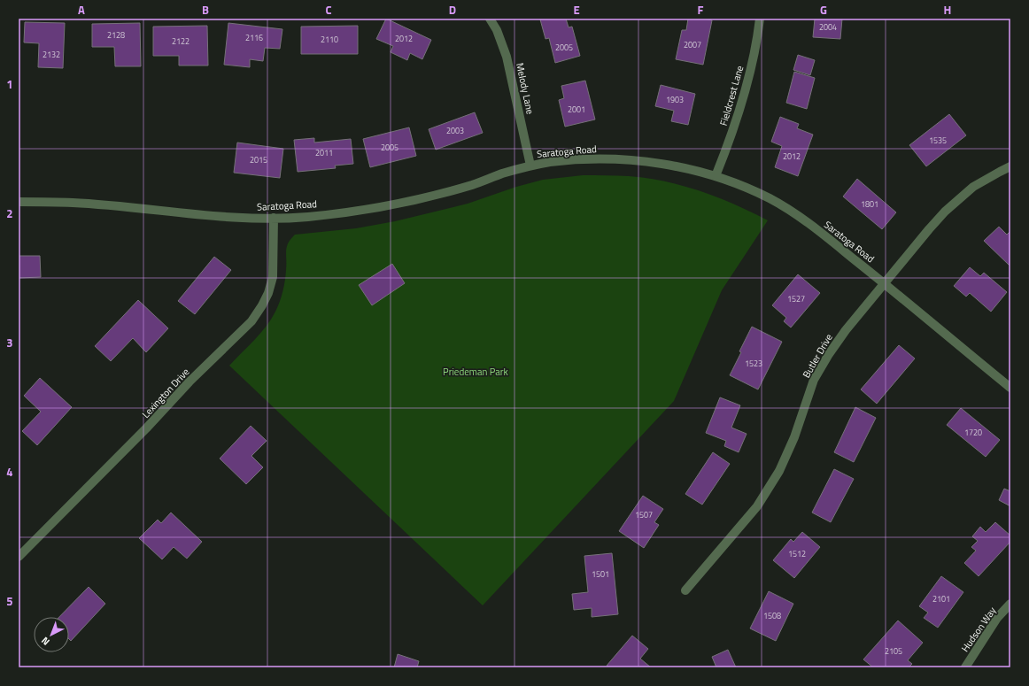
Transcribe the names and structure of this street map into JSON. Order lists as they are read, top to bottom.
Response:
{
  "streets": {
    "street": [
      "Melody Lane",
      "Fieldcrest Lane",
      "Saratoga Road",
      "Butler Drive",
      "Lexington Drive",
      "Hudson Way"
    ]
  },
  "crossings": [
    ["Melody Lane", "Saratoga Road"],
    ["Fieldcrest Lane", "Saratoga Road"],
    ["Saratoga Road", "Butler Drive"],
    ["Saratoga Road", "Lexington Drive"]
  ],
  "parks": ["Priedeman Park"],
  "house_numbers": [
    "2004",
    "2128",
    "2116",
    "2012",
    "2110",
    "2122",
    "2007",
    "2005",
    "2132",
    "1903",
    "2001",
    "2003",
    "1535",
    "2005",
    "2011",
    "2012",
    "2015",
    "1801",
    "1527",
    "1523",
    "1720",
    "1507",
    "1512",
    "1501",
    "2101",
    "1508",
    "2105"
  ],
  "north": "bottom left",
  "grid": {
    "columns": [
      "A",
      "B",
      "C",
      "D",
      "E",
      "F",
      "G",
      "H"
    ],
    "rows": [
      "1",
      "2",
      "3",
      "4",
      "5"
    ]
  }
}
